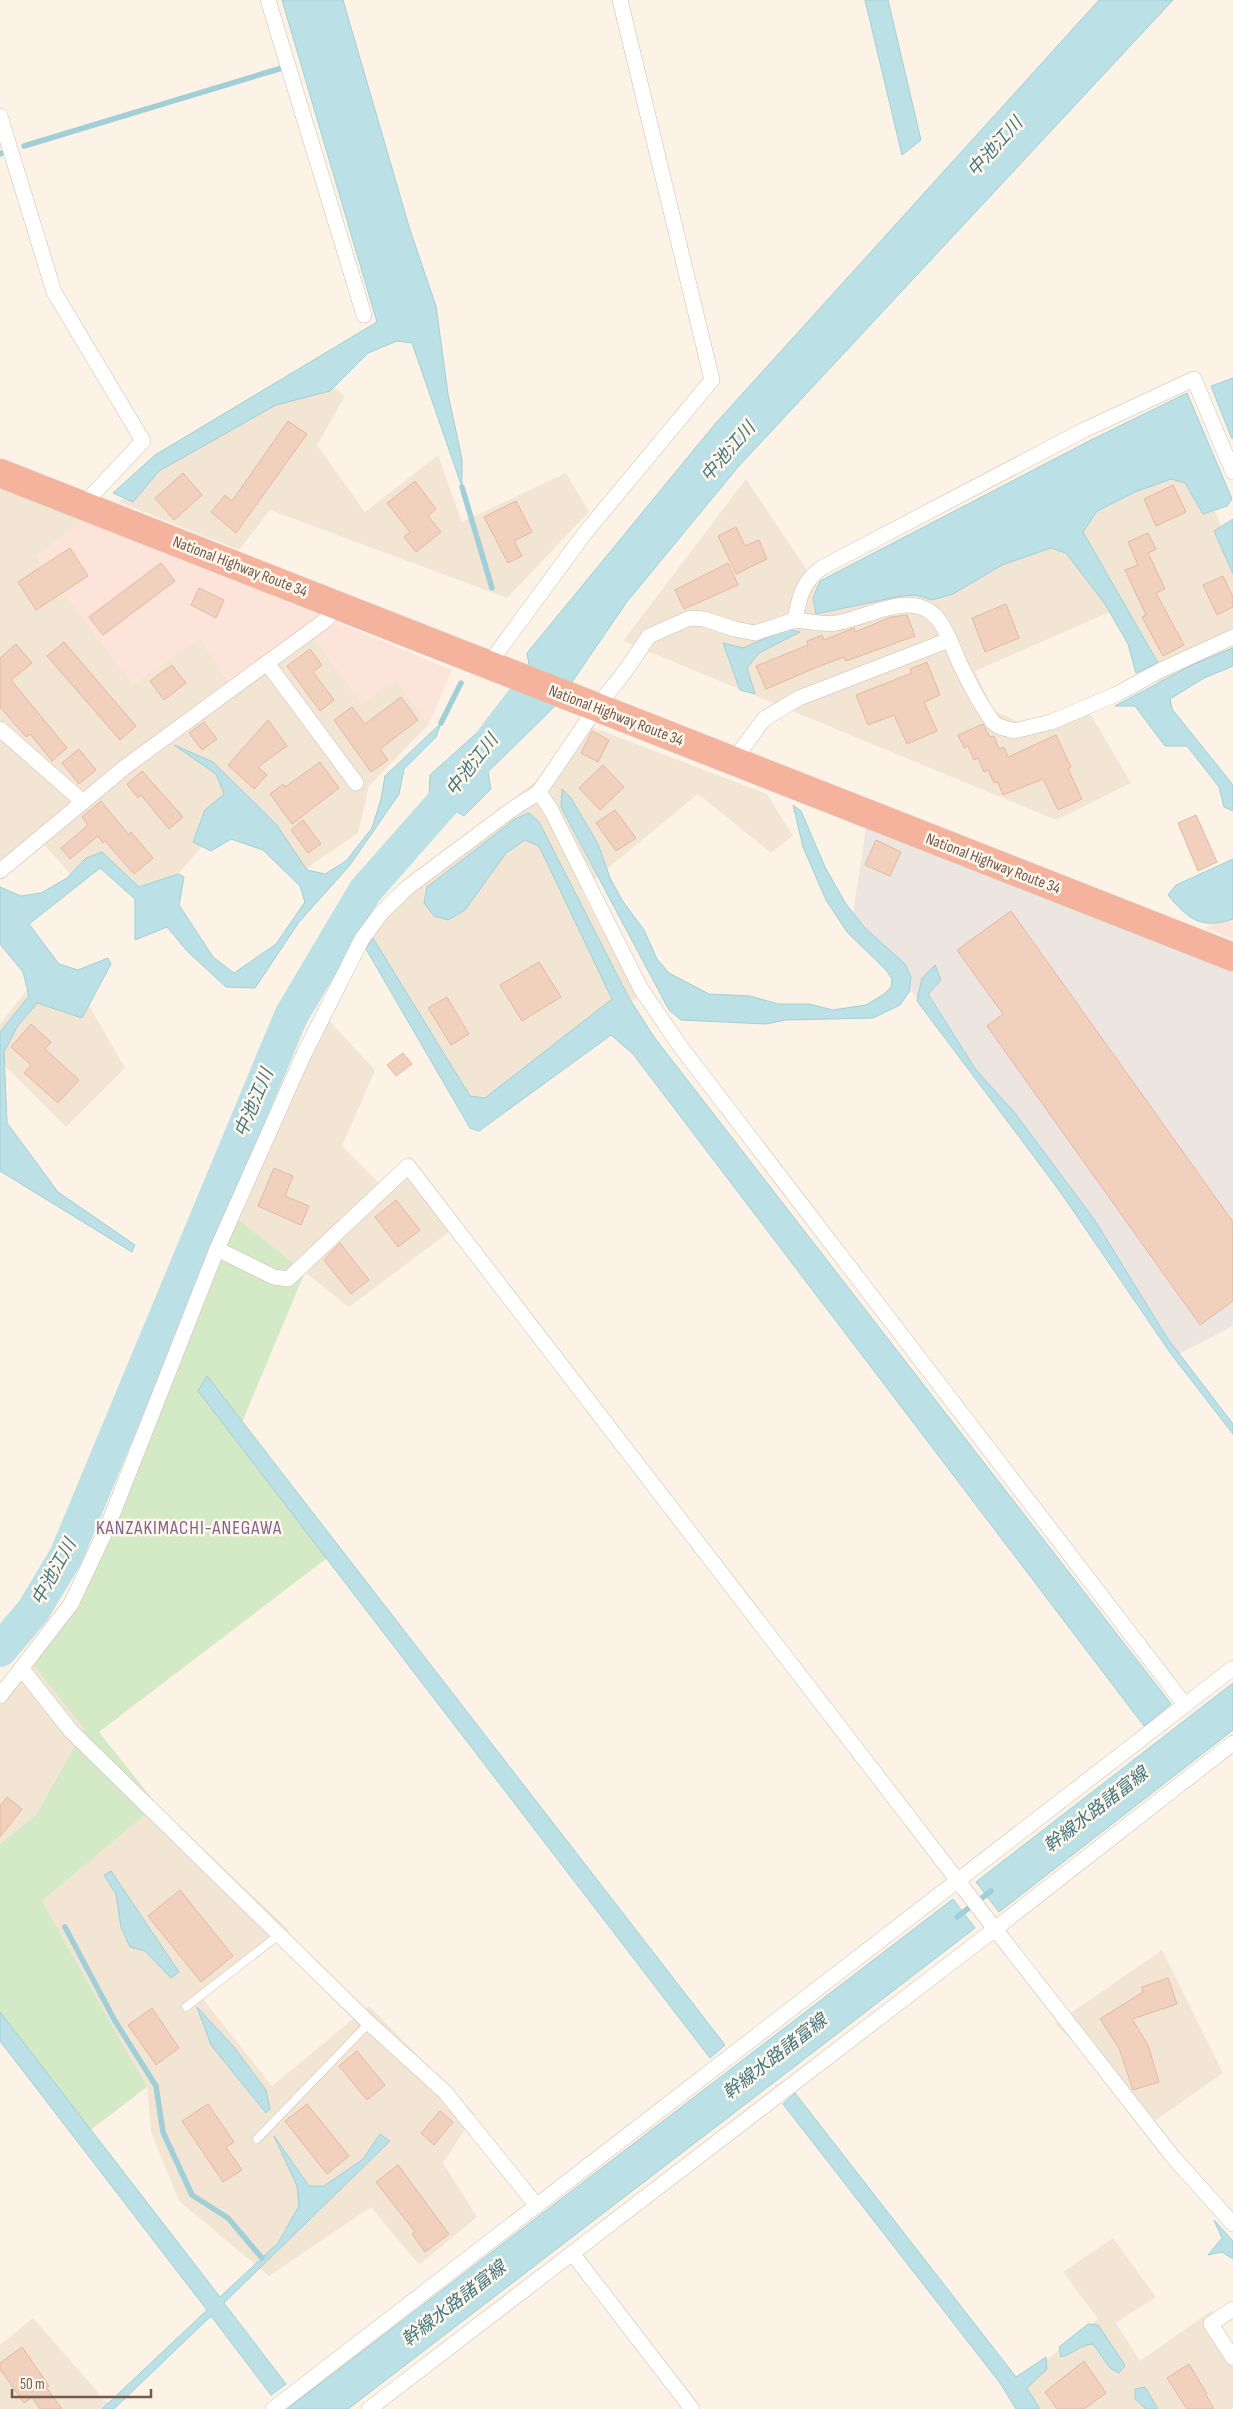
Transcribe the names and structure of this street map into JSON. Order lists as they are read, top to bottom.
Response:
{
  "streets": {
    "highway": ["National Highway Route 34"]
  },
  "districts": ["KANZAKIMACHI-ANEGAWA"],
  "water": ["中池江川", "幹線水路諸富線"],
  "scale_bar": "50 m"
}
